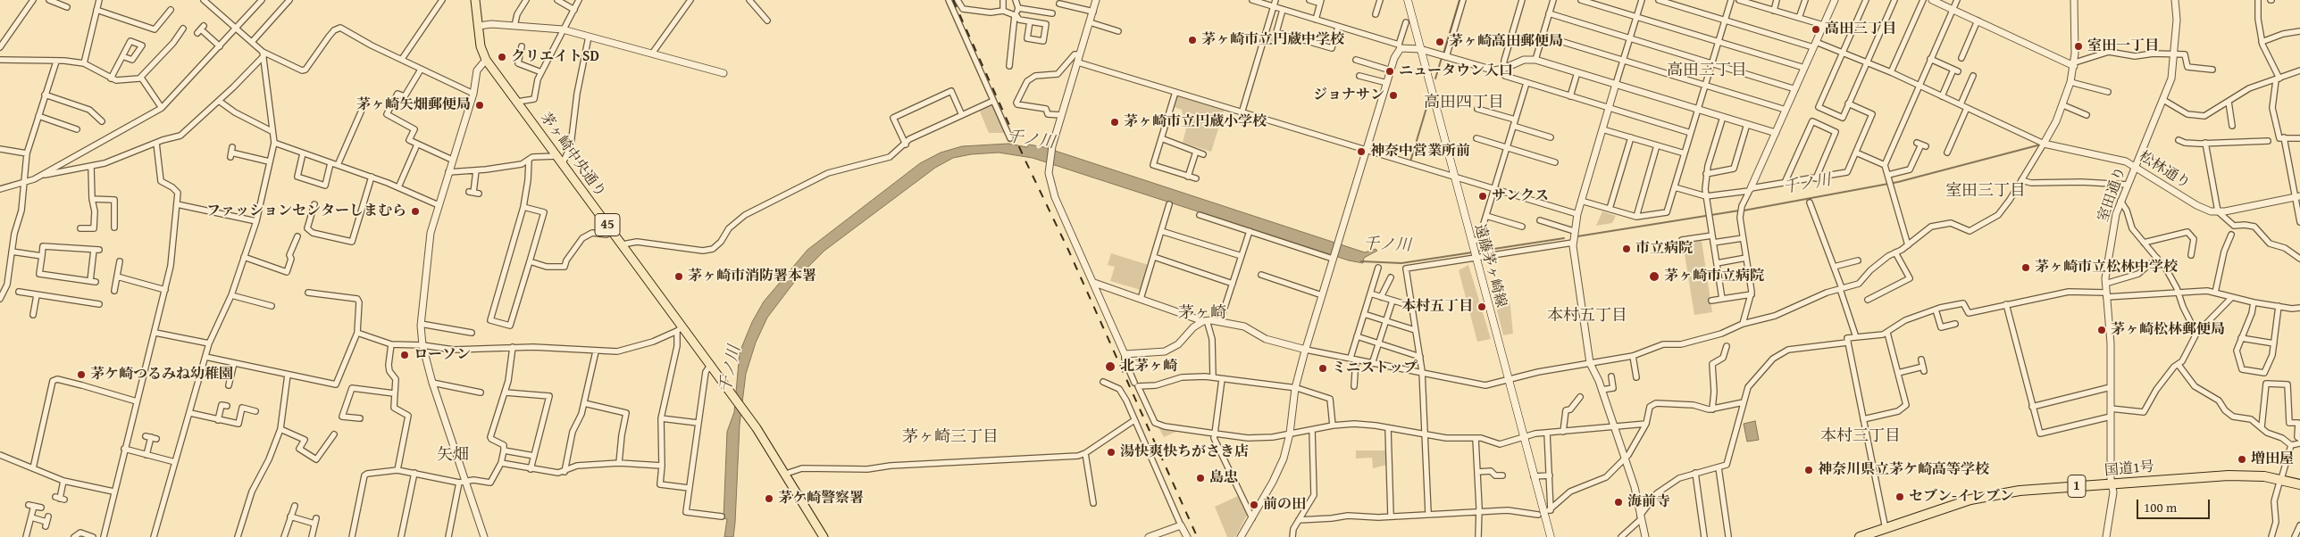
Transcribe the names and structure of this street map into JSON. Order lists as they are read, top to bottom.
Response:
{
  "streets": {
    "highway": ["国道1号", "1"],
    "main road": ["茅ヶ崎中央通り", "45", "遠藤茅ヶ崎線"],
    "street": ["松林通り", "室田通り"]
  },
  "crossings": [
    ["松林通り", "室田通り"],
    ["室田通り", "国道1号"]
  ],
  "districts": [
    "高田三丁目",
    "高田四丁目",
    "室田三丁目",
    "茅ヶ崎",
    "本村五丁目",
    "本村三丁目",
    "茅ヶ崎三丁目",
    "矢畑"
  ],
  "water": ["千ノ川"],
  "places": [
    "高田三丁目",
    "茅ヶ崎市立円蔵中学校",
    "茅ヶ崎高田郵便局",
    "室田一丁目",
    "クリエイトSD",
    "ニュータウン入口",
    "ジョナサン",
    "茅ヶ崎矢畑郵便局",
    "茅ヶ崎市立円蔵小学校",
    "神奈中営業所前",
    "サンクス",
    "ファッションセンターしまむら",
    "市立病院",
    "茅ヶ崎市立松林中学校",
    "茅ヶ崎市消防署本署",
    "茅ヶ崎市立病院",
    "本村五丁目",
    "茅ヶ崎松林郵便局",
    "ローソン",
    "北茅ヶ崎",
    "ミニストップ",
    "茅ケ崎つるみね幼稚園",
    "湯快爽快ちがさき店",
    "増田屋",
    "神奈川県立茅ケ崎高等学校",
    "島忠",
    "セブン-イレブン",
    "茅ケ崎警察署",
    "海前寺",
    "前の田"
  ],
  "scale_bar": "100 m"
}
